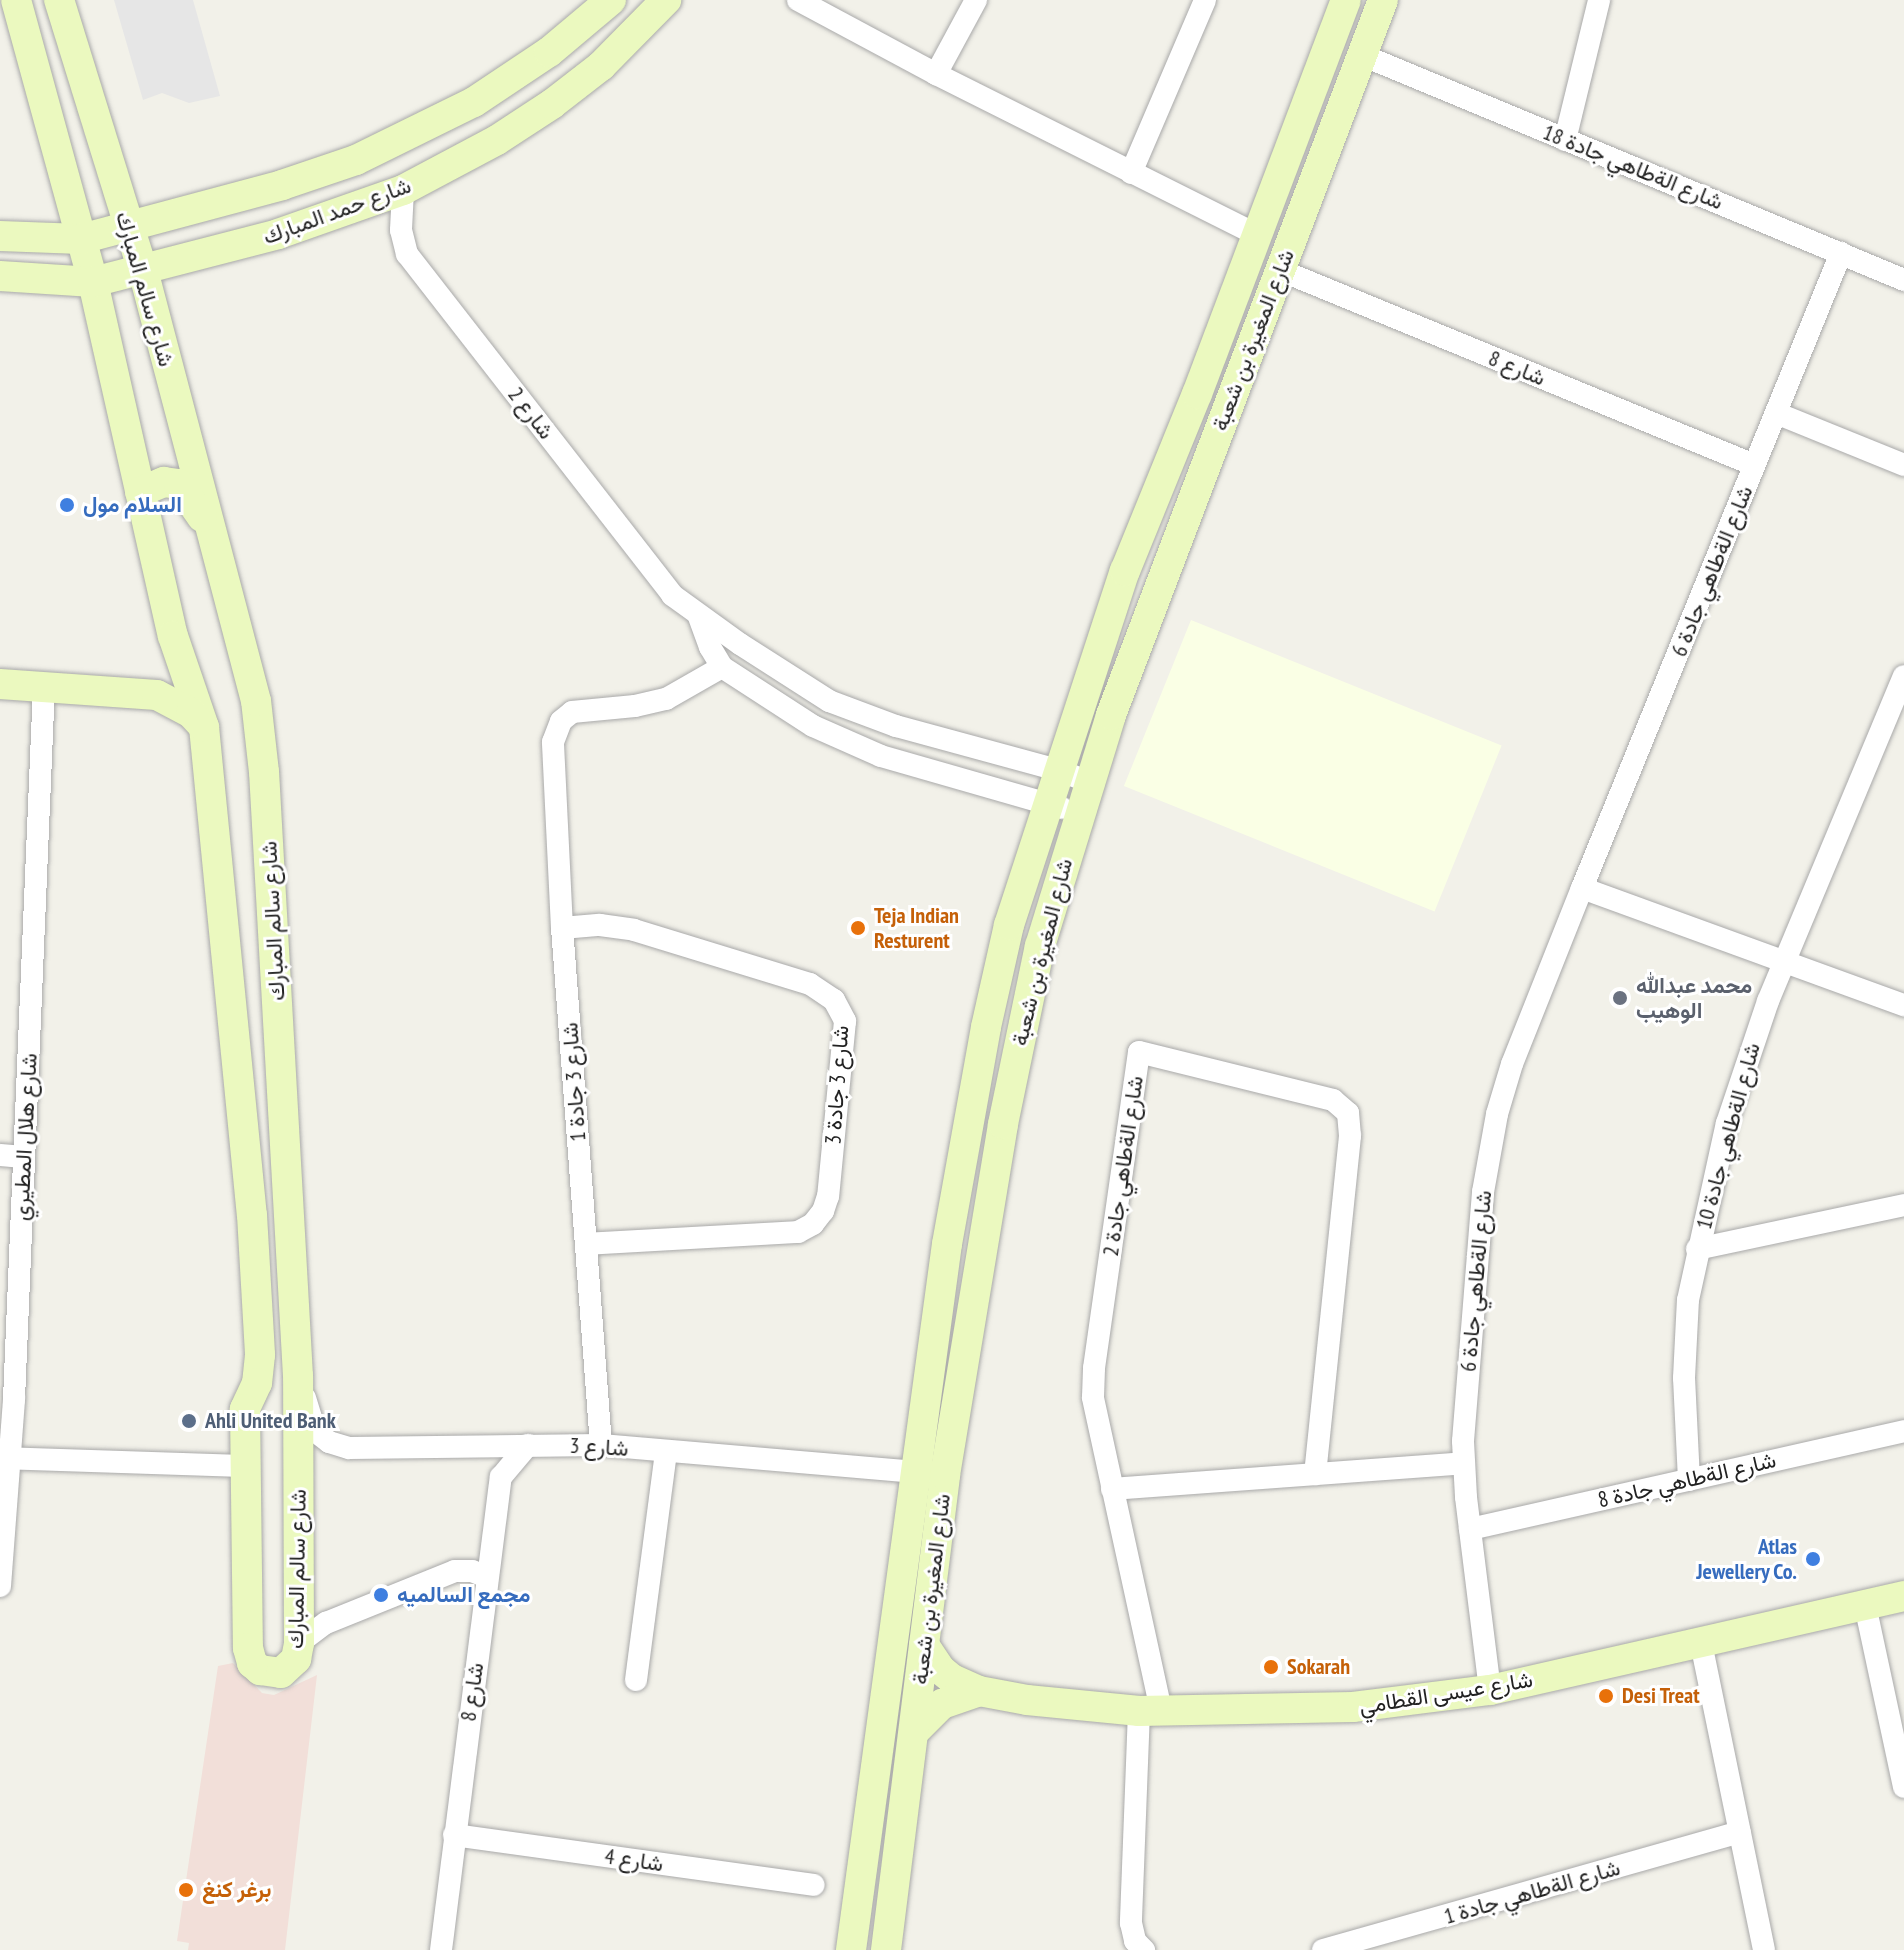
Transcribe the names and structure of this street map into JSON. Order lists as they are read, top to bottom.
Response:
{
  "streets": {
    "main road": [
      "شارع حمد المبارك",
      "شارع سالم المبارك",
      "شارع المغيرة بن شعبة",
      "شارع عيسى القطامي"
    ],
    "street": [
      "شارع الةطاهي جادة 18",
      "شارع 8",
      "شارع 2",
      "شارع الةطاهي جادة 6",
      "شارع 3 جادة 1",
      "شارع 3 جادة 3",
      "شارع الةطاهي جادة 10",
      "شارع هلال المطيري",
      "شارع الةطاهي جادة 2",
      "شارع 3",
      "شارع الةطاهي جادة 8",
      "شارع 4",
      "شارع الةطاهي جادة 1"
    ]
  },
  "crossings": [
    ["شارع الةطاهي جادة 18", "شارع المغيرة بن شعبة"],
    ["شارع الةطاهي جادة 18", "شارع الةطاهي جادة 6"],
    ["شارع حمد المبارك", "شارع سالم المبارك"],
    ["شارع حمد المبارك", "شارع 2"],
    ["شارع سالم المبارك", "شارع 3"],
    ["شارع المغيرة بن شعبة", "شارع 8"],
    ["شارع المغيرة بن شعبة", "شارع 2"],
    ["شارع المغيرة بن شعبة", "شارع 3"],
    ["شارع المغيرة بن شعبة", "شارع عيسى القطامي"],
    ["شارع 8", "شارع الةطاهي جادة 6"],
    ["شارع 8", "شارع 3"],
    ["شارع 8", "شارع 4"],
    ["شارع 2", "شارع 3 جادة 1"],
    ["شارع الةطاهي جادة 6", "شارع الةطاهي جادة 8"],
    ["شارع الةطاهي جادة 6", "شارع عيسى القطامي"],
    ["شارع 3 جادة 1", "شارع 3 جادة 3"],
    ["شارع 3 جادة 1", "شارع 3"],
    ["شارع الةطاهي جادة 10", "شارع الةطاهي جادة 8"],
    ["شارع الةطاهي جادة 2", "شارع عيسى القطامي"]
  ],
  "places": [
    "السلام مول",
    "Teja Indian Resturent",
    "محمد عبدالله الوهيب",
    "Ahli United Bank",
    "Atlas Jewellery Co.",
    "مجمع السالميه",
    "Sokarah",
    "Desi Treat",
    "برغر كنغ"
  ]
}
